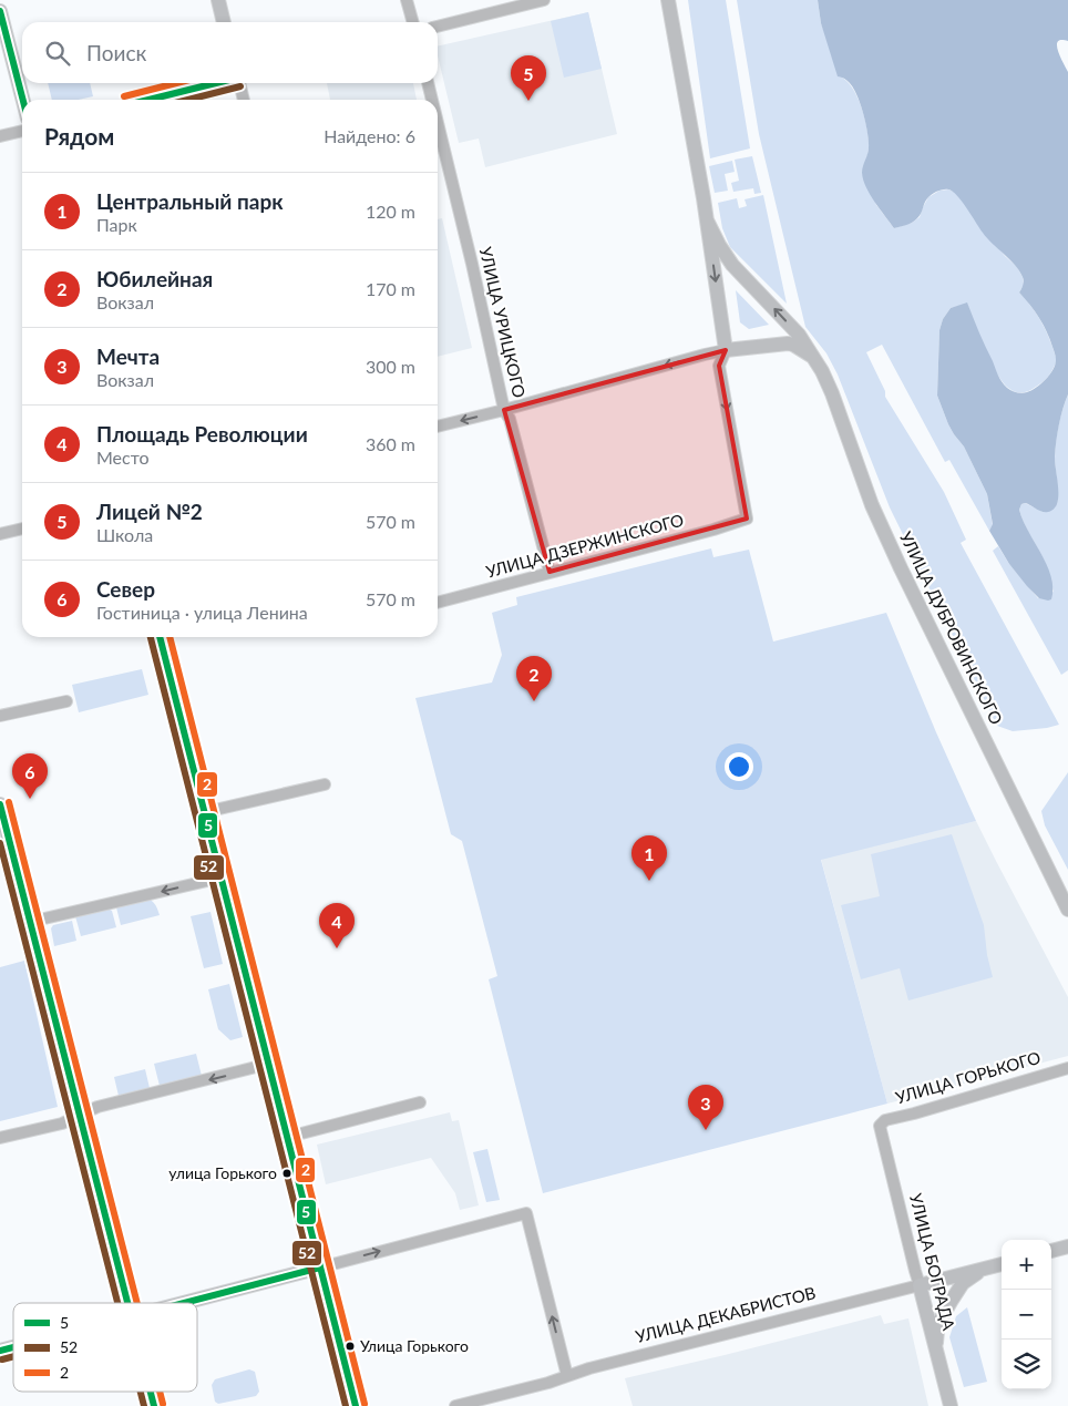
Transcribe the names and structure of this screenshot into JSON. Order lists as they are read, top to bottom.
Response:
{
  "streets": {
    "main road": ["УЛИЦА ДУБРОВИНСКОГО", "УЛИЦА БОГРАДА", "УЛИЦА ДЕКАБРИСТОВ"],
    "street": ["УЛИЦА УРИЦКОГО", "УЛИЦА ДЗЕРЖИНСКОГО", "УЛИЦА ГОРЬКОГО"]
  },
  "crossings": [
    ["УЛИЦА УРИЦКОГО", "УЛИЦА ДЗЕРЖИНСКОГО"],
    ["УЛИЦА ДЗЕРЖИНСКОГО", "УЛИЦА ДУБРОВИНСКОГО"],
    ["УЛИЦА ГОРЬКОГО", "УЛИЦА БОГРАДА"],
    ["УЛИЦА БОГРАДА", "УЛИЦА ДЕКАБРИСТОВ"]
  ],
  "places": ["улица Горького", "Улица Горького"],
  "lines": ["transit line 5", "transit line 2", "transit line 52"],
  "legend": ["5", "52", "2"],
  "page": {
    "search": "Поиск",
    "pins": [
      "5",
      "2",
      "6",
      "1",
      "4",
      "3"
    ],
    "heading": ["Рядом", "Найдено: 6"],
    "list": [
      {
        "mark": "1",
        "name": "Центральный парк",
        "note": "Парк",
        "value": "120 m"
      },
      {
        "mark": "2",
        "name": "Юбилейная",
        "note": "Вокзал",
        "value": "170 m"
      },
      {
        "mark": "3",
        "name": "Мечта",
        "note": "Вокзал",
        "value": "300 m"
      },
      {
        "mark": "4",
        "name": "Площадь Революции",
        "note": "Место",
        "value": "360 m"
      },
      {
        "mark": "5",
        "name": "Лицей №2",
        "note": "Школа",
        "value": "570 m"
      },
      {
        "mark": "6",
        "name": "Север",
        "note": "Гостиница · улица Ленина",
        "value": "570 m"
      }
    ],
    "map_buttons": ["+", "−"]
  }
}
